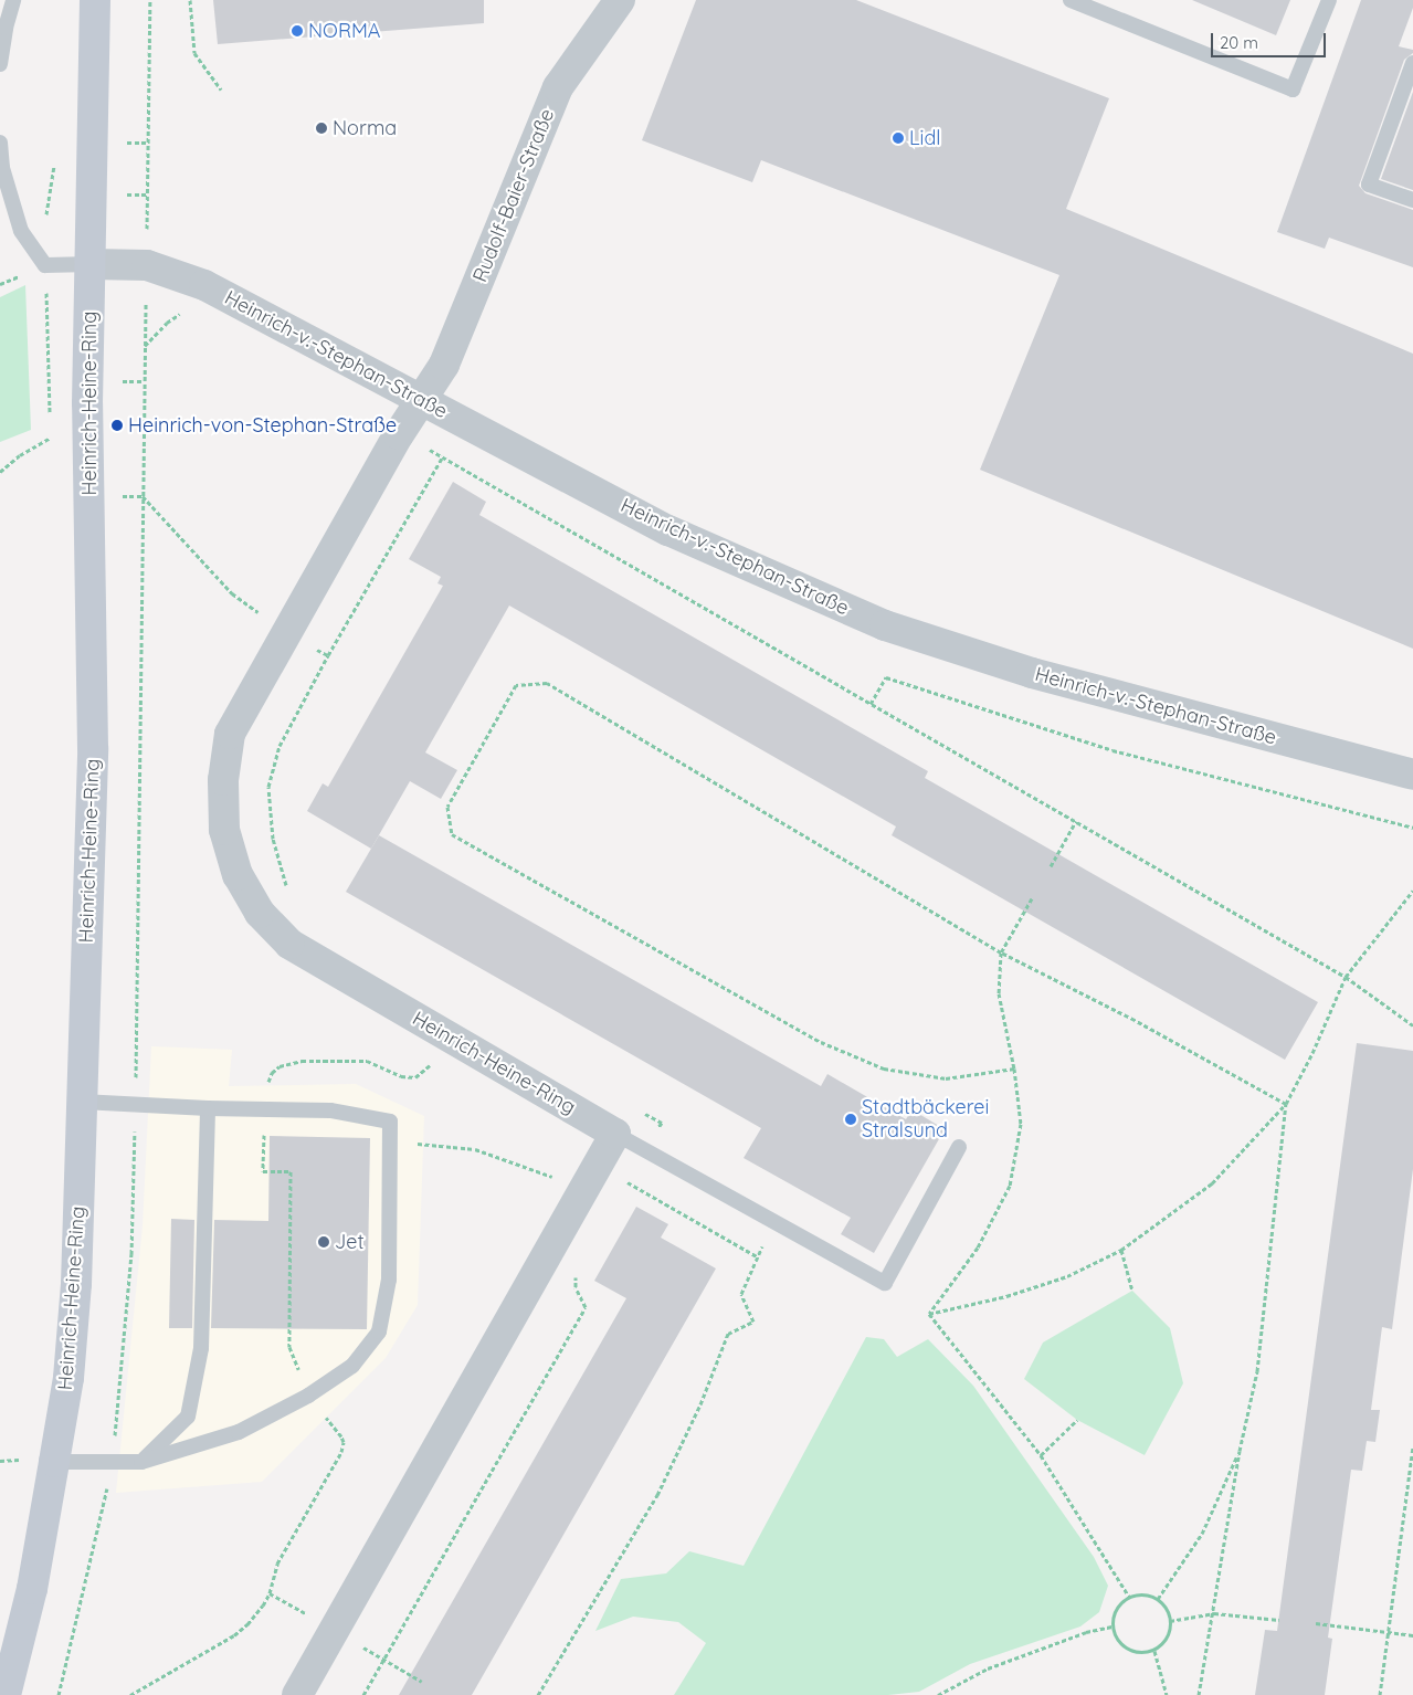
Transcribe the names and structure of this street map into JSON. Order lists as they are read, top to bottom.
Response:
{
  "streets": {
    "main road": ["Heinrich-Heine-Ring"],
    "street": ["Rudolf-Baier-Straße", "Heinrich-v.-Stephan-Straße"]
  },
  "crossings": [
    ["Rudolf-Baier-Straße", "Heinrich-v.-Stephan-Straße"],
    ["Rudolf-Baier-Straße", "Heinrich-Heine-Ring"],
    ["Heinrich-v.-Stephan-Straße", "Heinrich-Heine-Ring"]
  ],
  "places": [
    "NORMA",
    "Norma",
    "Lidl",
    "Heinrich-von-Stephan-Straße",
    "Stadtbäckerei Stralsund",
    "Jet"
  ],
  "scale_bar": "20 m"
}
